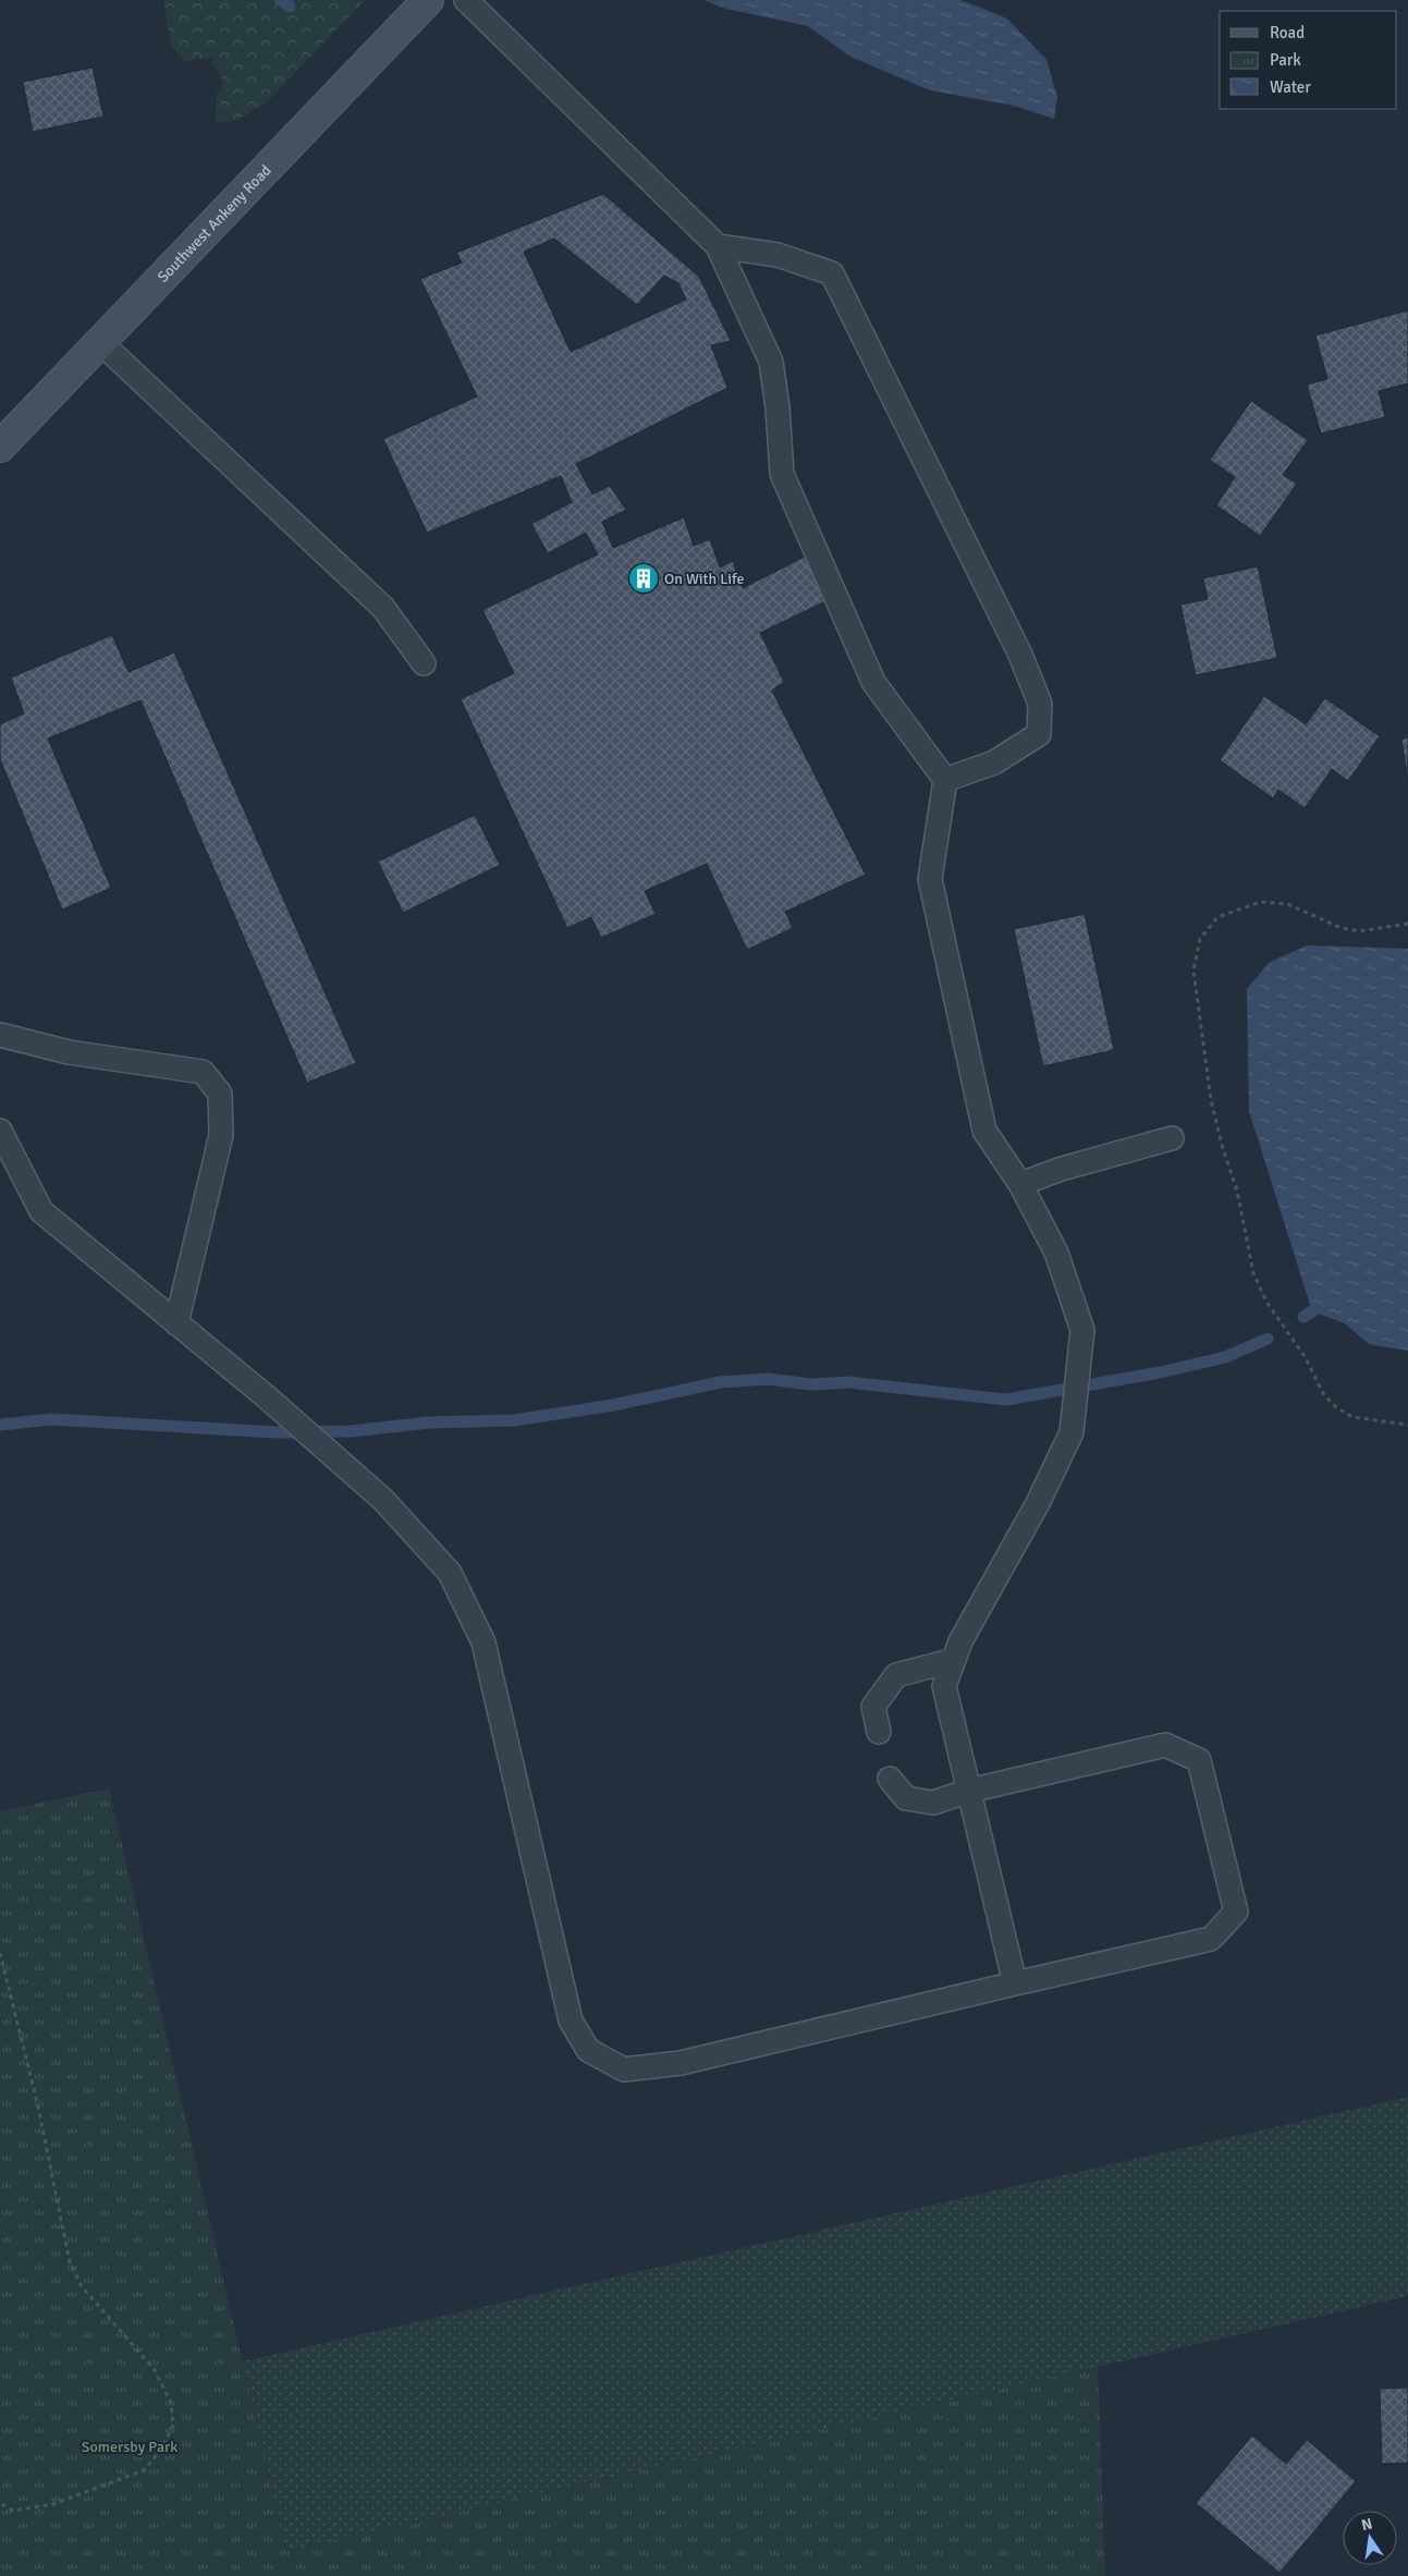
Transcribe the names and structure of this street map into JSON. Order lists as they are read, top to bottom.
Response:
{
  "streets": {
    "street": ["Southwest Ankeny Road"]
  },
  "parks": ["Somersby Park"],
  "places": {
    "building": ["On With Life"]
  },
  "legend": ["Road", "Park", "Water"],
  "north": "top"
}
